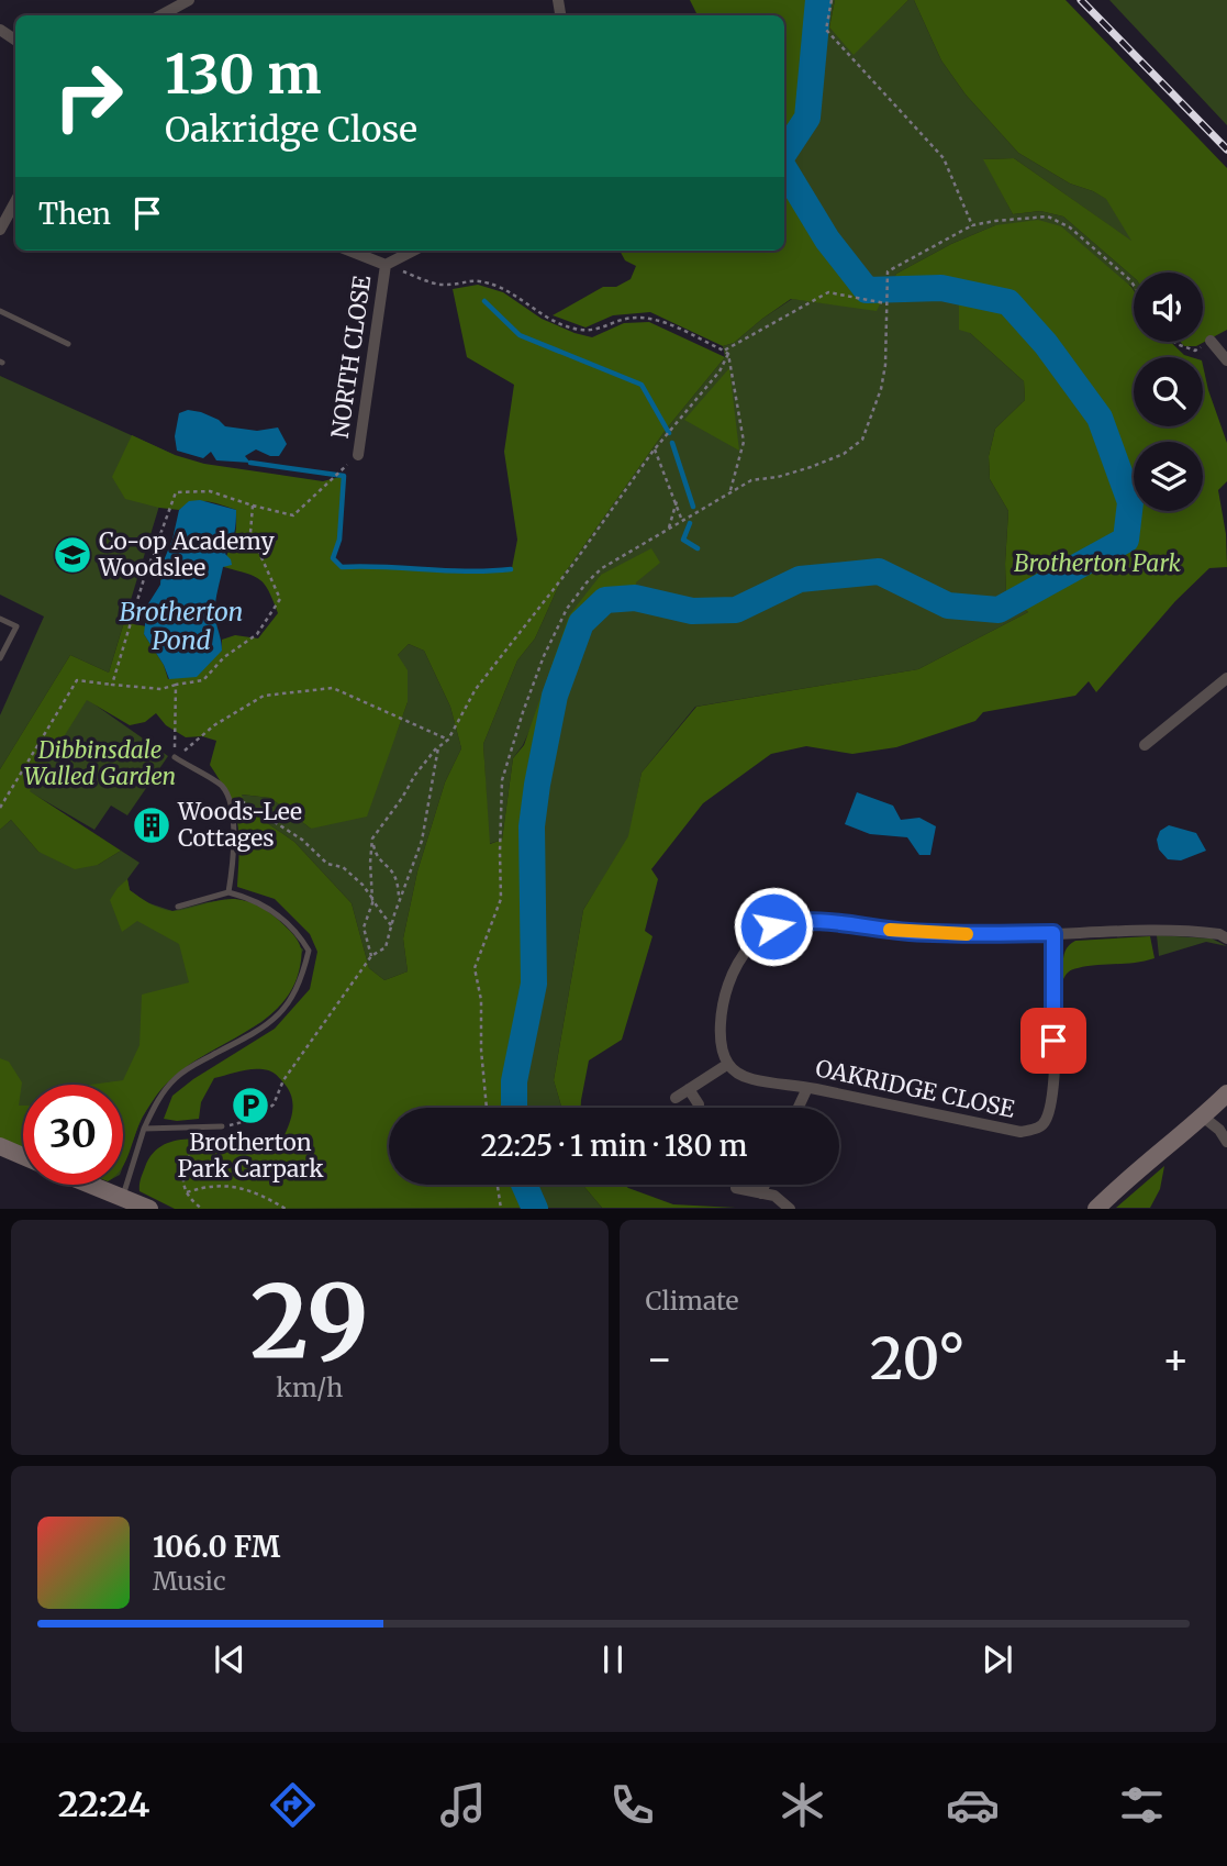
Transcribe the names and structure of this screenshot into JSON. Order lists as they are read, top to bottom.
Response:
{
  "streets": {
    "street": ["NORTH CLOSE", "OAKRIDGE CLOSE"]
  },
  "water": ["Brotherton Pond"],
  "parks": ["Brotherton Park", "Dibbinsdale Walled Garden"],
  "places": {
    "school or university": ["Co-op Academy Woodslee"],
    "building": ["Woods-Lee Cottages"],
    "parking": ["Brotherton Park Carpark"]
  },
  "page": {
    "turn": ["130 m", "Oakridge Close"],
    "then": "Then",
    "limit": "30",
    "trip": "22:25 · 1 min · 180 m",
    "tile": [
      ["29", "km/h"],
      "Climate"
    ],
    "heat": ["−", "20°", "+"],
    "song": ["106.0 FM", "Music"],
    "tabs": "22:24"
  }
}
